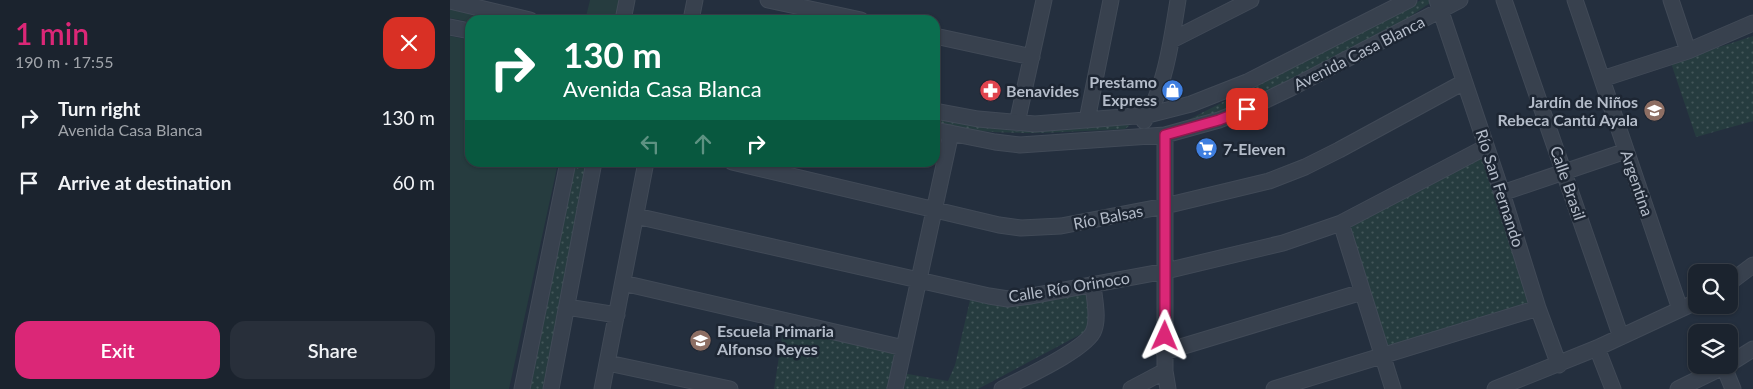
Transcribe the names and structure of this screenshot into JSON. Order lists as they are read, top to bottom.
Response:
{
  "streets": {
    "street": [
      "Avenida Casa Blanca",
      "Calle Brasil",
      "Argentina",
      "Río San Fernando",
      "Río Balsas",
      "Calle Río Orinoco"
    ]
  },
  "crossings": [
    ["Avenida Casa Blanca", "Río San Fernando"],
    ["Río San Fernando", "Río Balsas"],
    ["Río San Fernando", "Calle Río Orinoco"]
  ],
  "places": {
    "pharmacy": ["Benavides"],
    "shop": ["Prestamo Express"],
    "school or university": ["Jardín de Niños Rebeca Cantú Ayala", "Escuela Primaria Alfonso Reyes"],
    "supermarket": ["7-Eleven"]
  },
  "page": {
    "heading": ["1 min", "190 m · 17:55"],
    "turn": ["130 m", "Avenida Casa Blanca"],
    "list": [
      {
        "name": "Turn right",
        "note": "Avenida Casa Blanca",
        "value": "130 m"
      },
      {
        "name": "Arrive at destination",
        "value": "60 m"
      }
    ],
    "buttons": ["Exit", "Share"]
  }
}
